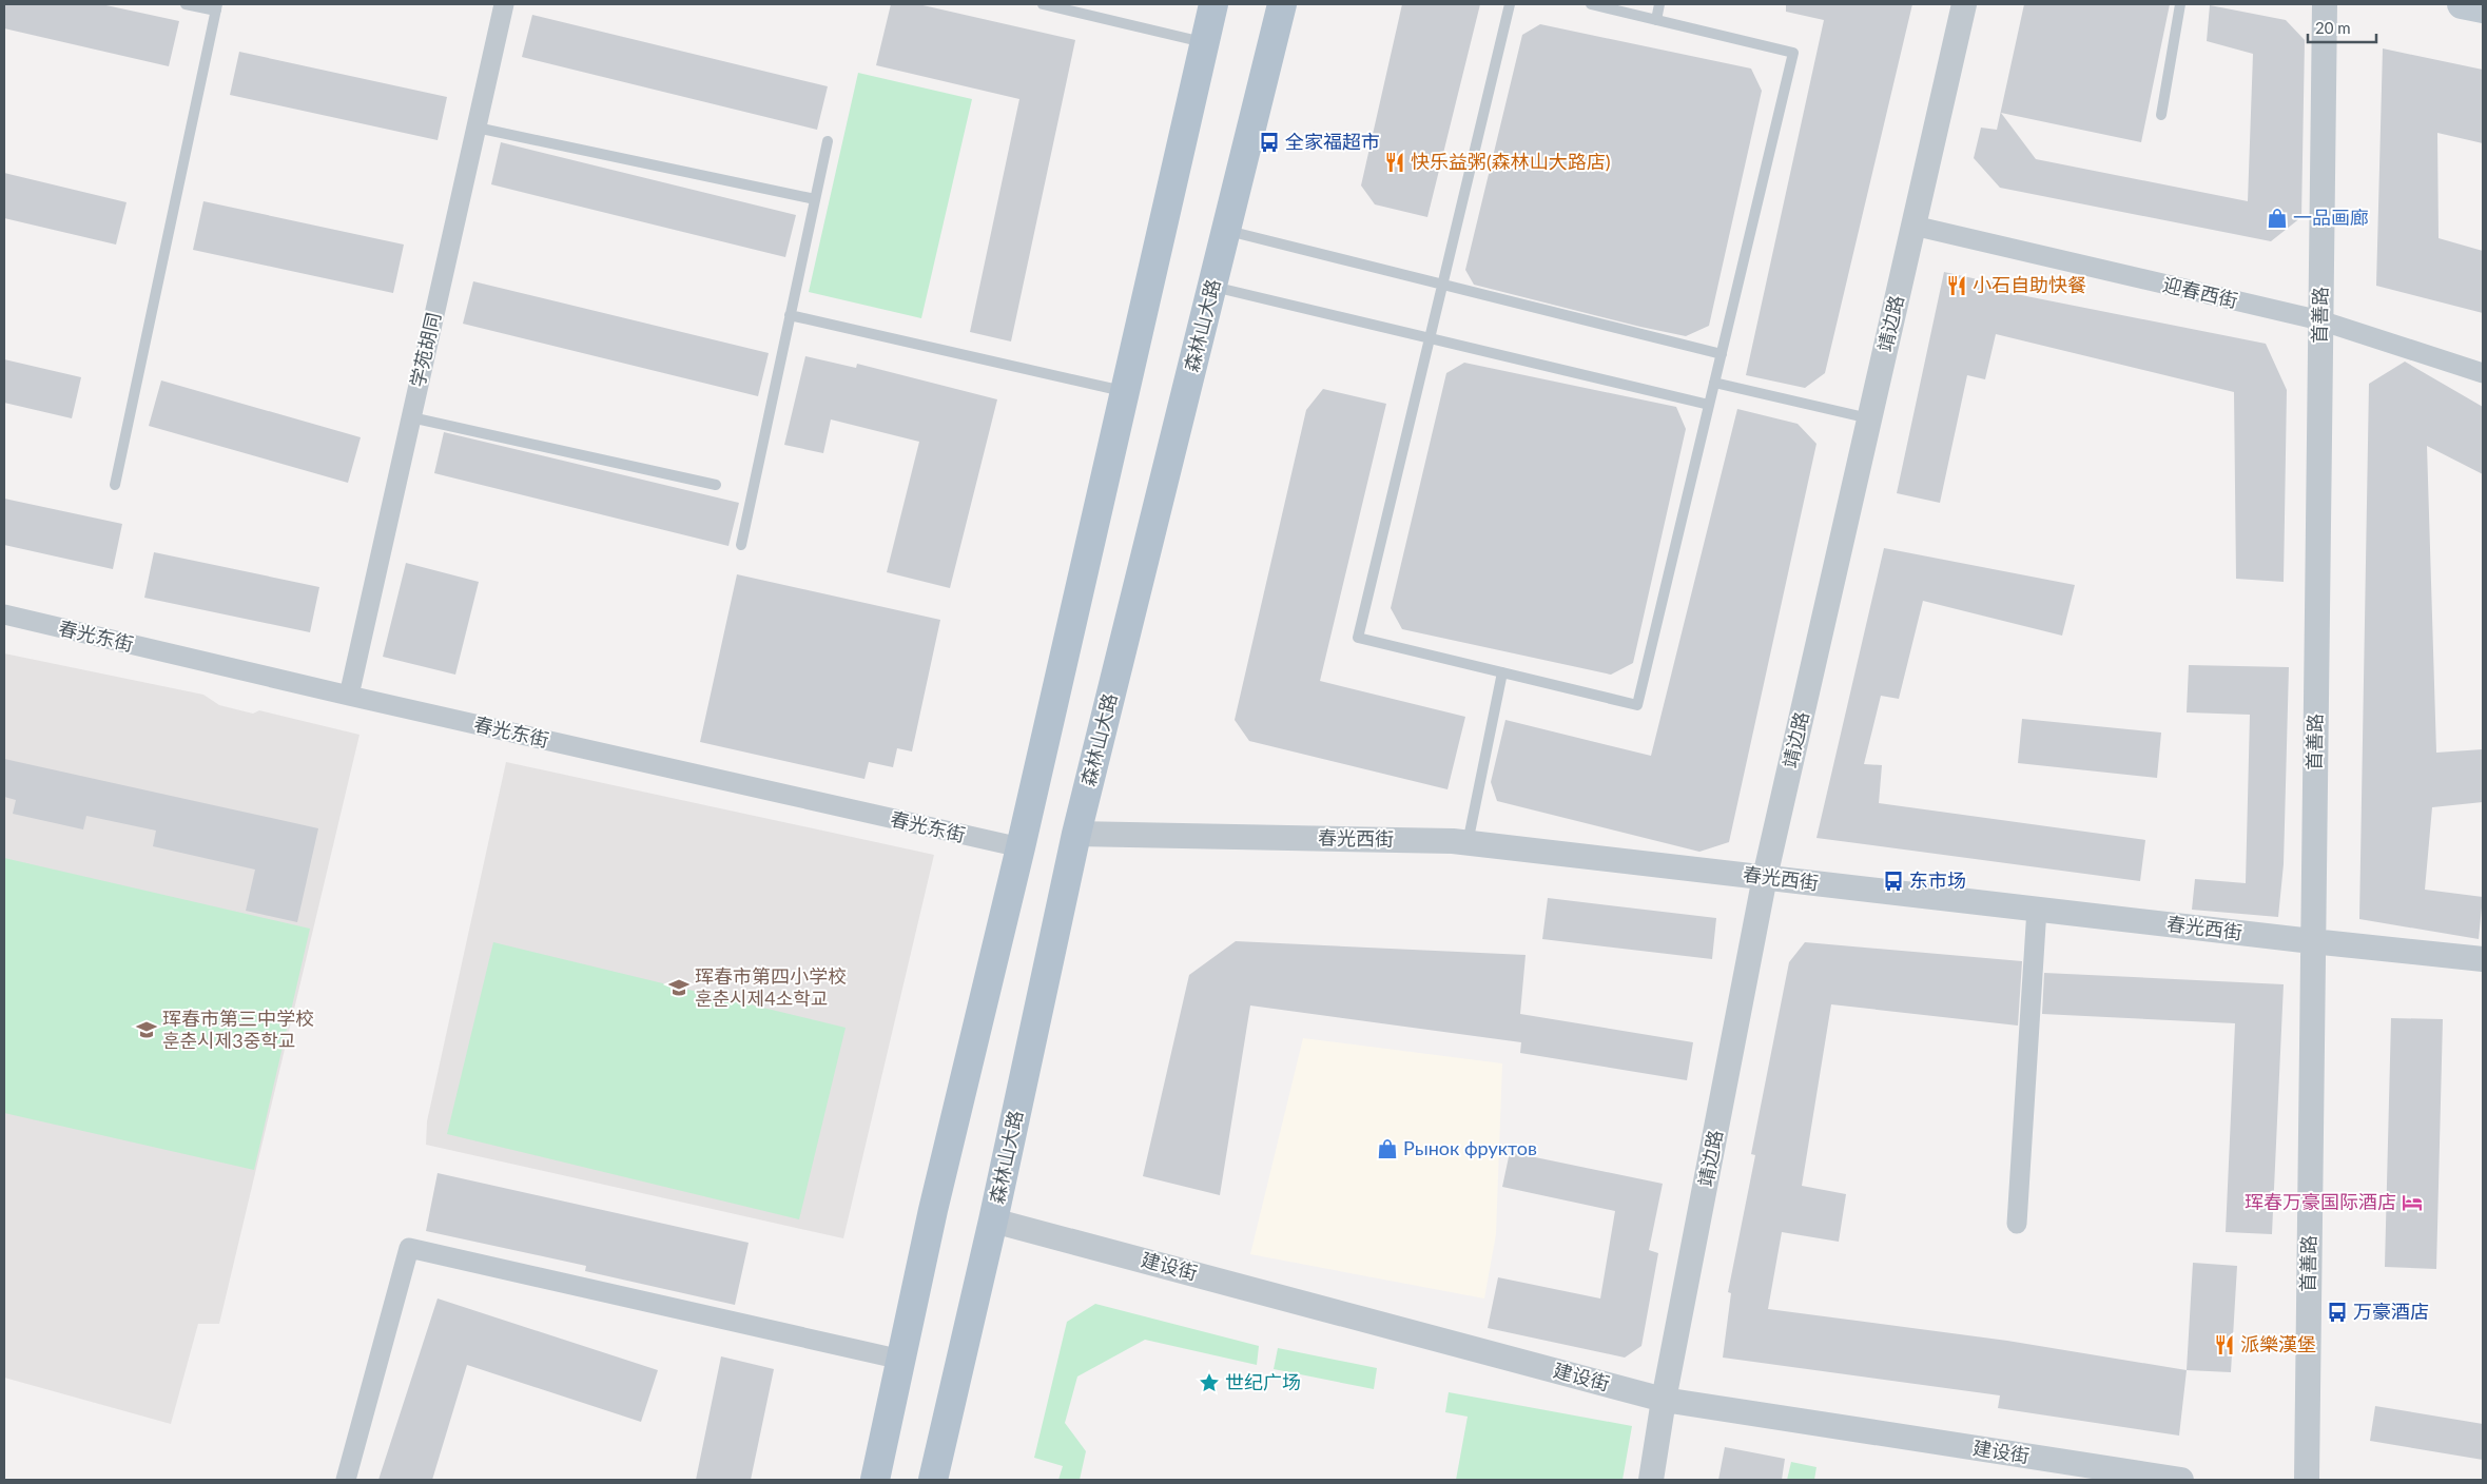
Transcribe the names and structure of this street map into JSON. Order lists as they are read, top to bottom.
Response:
{
  "streets": {
    "main road": ["森林山大路"],
    "street": [
      "迎春西街",
      "首善路",
      "靖边路",
      "学苑胡同",
      "春光东街",
      "春光西街",
      "建设街"
    ]
  },
  "crossings": [
    ["迎春西街", "首善路"],
    ["迎春西街", "靖边路"],
    ["首善路", "春光西街"],
    ["靖边路", "春光西街"],
    ["靖边路", "建设街"],
    ["森林山大路", "春光西街"],
    ["森林山大路", "建设街"],
    ["学苑胡同", "春光东街"]
  ],
  "places": {
    "bus stop": ["全家福超市", "东市场", "万豪酒店"],
    "restaurant": ["快乐益粥(森林山大路店)", "小石自助快餐", "派樂漢堡"],
    "shop": ["一品画廊", "Рынок фруктов"],
    "school or university": ["珲春市第四小学校 훈춘시제4소학교", "珲春市第三中学校 훈춘시제3중학교"],
    "hotel": ["珲春万豪国际酒店"],
    "place": ["世纪广场"]
  },
  "scale_bar": "20 m"
}
